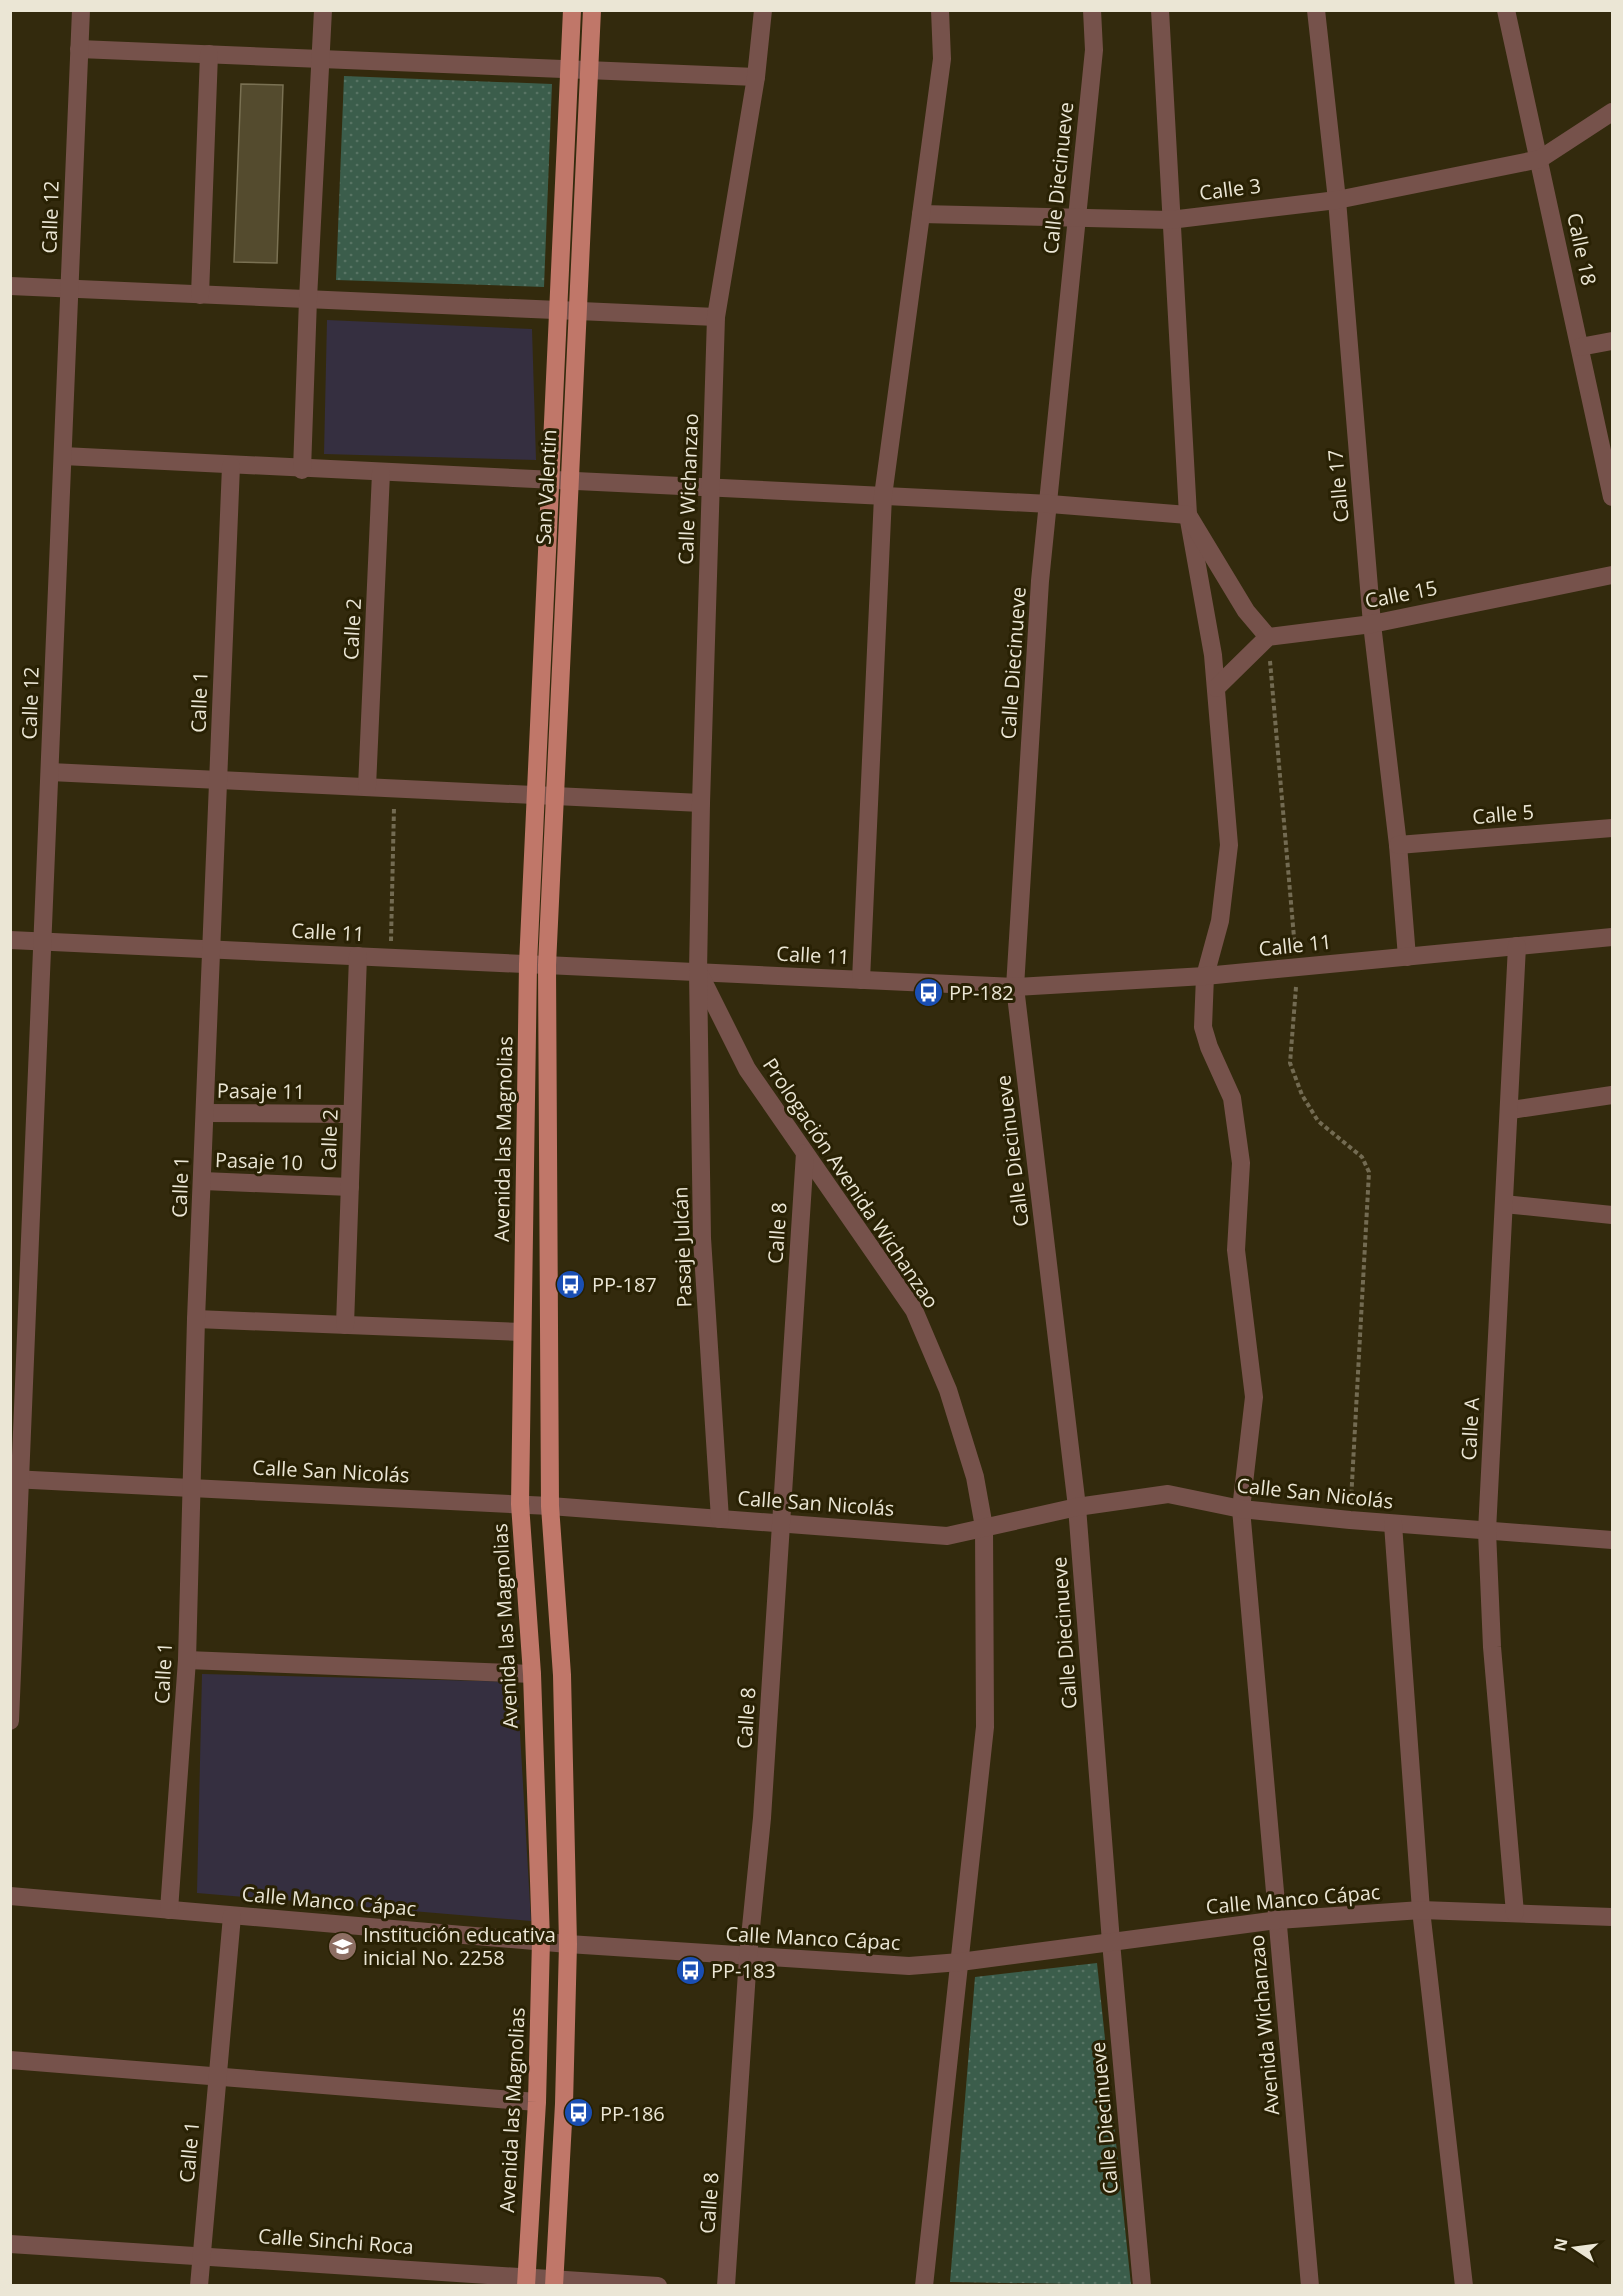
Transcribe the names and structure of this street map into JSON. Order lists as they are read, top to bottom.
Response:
{
  "streets": {
    "main road": ["San Valentin", "Avenida las Magnolias"],
    "street": [
      "Calle Diecinueve",
      "Calle 3",
      "Calle 12",
      "Calle 18",
      "Calle 17",
      "Calle Wichanzao",
      "Calle 15",
      "Calle 2",
      "Calle 1",
      "Calle 5",
      "Calle 11",
      "Pasaje 11",
      "Pasaje 10",
      "Prologación Avenida Wichanzao",
      "Calle 8",
      "Pasaje Julcán",
      "Calle A",
      "Calle San Nicolás",
      "Calle Manco Cápac",
      "Avenida Wichanzao",
      "Calle Sinchi Roca"
    ]
  },
  "crossings": [
    ["Calle Diecinueve", "Calle 3"],
    ["Calle Diecinueve", "Calle 11"],
    ["Calle Diecinueve", "Calle San Nicolás"],
    ["Calle Diecinueve", "Calle Manco Cápac"],
    ["Calle 3", "Calle 18"],
    ["Calle 3", "Calle 17"],
    ["Calle 3", "Avenida Wichanzao"],
    ["Calle 12", "Calle 11"],
    ["Calle 12", "Calle San Nicolás"],
    ["Calle 17", "Calle 15"],
    ["Calle 17", "Calle 5"],
    ["Calle 17", "Calle 11"],
    ["San Valentin", "Calle 11"],
    ["San Valentin", "Avenida las Magnolias"],
    ["Calle Wichanzao", "Calle 11"],
    ["Calle Wichanzao", "Prologación Avenida Wichanzao"],
    ["Calle Wichanzao", "Pasaje Julcán"],
    ["Calle 2", "Calle 11"],
    ["Calle 2", "Pasaje 11"],
    ["Calle 2", "Pasaje 10"],
    ["Calle 1", "Calle 11"],
    ["Calle 1", "Pasaje 11"],
    ["Calle 1", "Pasaje 10"],
    ["Calle 1", "Calle San Nicolás"],
    ["Calle 1", "Calle Manco Cápac"],
    ["Calle 1", "Calle Sinchi Roca"],
    ["Calle 11", "Avenida las Magnolias"],
    ["Calle 11", "Prologación Avenida Wichanzao"],
    ["Calle 11", "Pasaje Julcán"],
    ["Calle 11", "Calle A"],
    ["Calle 11", "Avenida Wichanzao"],
    ["Avenida las Magnolias", "Calle San Nicolás"],
    ["Avenida las Magnolias", "Calle Manco Cápac"],
    ["Avenida las Magnolias", "Calle Sinchi Roca"],
    ["Prologación Avenida Wichanzao", "Calle 8"],
    ["Prologación Avenida Wichanzao", "Pasaje Julcán"],
    ["Prologación Avenida Wichanzao", "Calle San Nicolás"],
    ["Prologación Avenida Wichanzao", "Calle Manco Cápac"],
    ["Calle 8", "Calle San Nicolás"],
    ["Calle 8", "Calle Manco Cápac"],
    ["Pasaje Julcán", "Calle San Nicolás"],
    ["Calle A", "Calle San Nicolás"],
    ["Calle A", "Calle Manco Cápac"],
    ["Calle San Nicolás", "Avenida Wichanzao"],
    ["Calle Manco Cápac", "Avenida Wichanzao"]
  ],
  "places": {
    "bus stop": [
      "PP-182",
      "PP-187",
      "PP-183",
      "PP-186"
    ],
    "school or university": ["Institución educativa inicial No. 2258"]
  },
  "north": "left"
}
